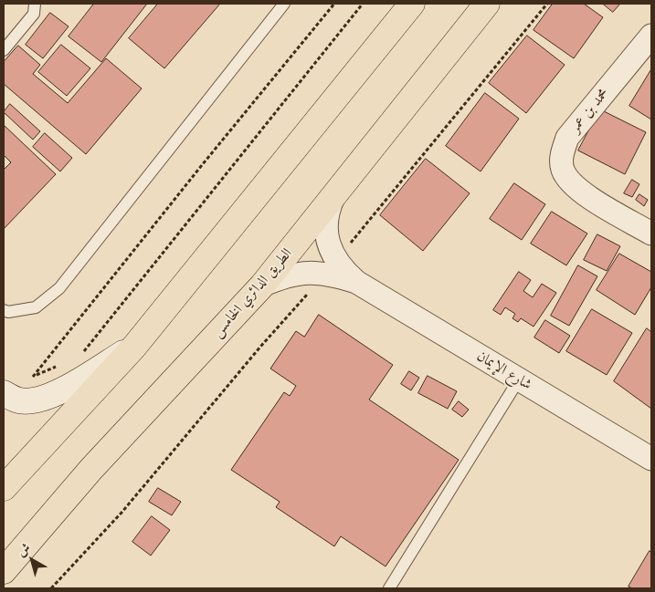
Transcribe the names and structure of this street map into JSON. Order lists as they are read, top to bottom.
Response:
{
  "streets": {
    "main road": ["الطريق الدائري الخامس"],
    "street": ["محمد بن عمر", "شارع الإيمان"]
  },
  "crossings": [
    ["الطريق الدائري الخامس", "شارع الإيمان"]
  ],
  "north": "top left"
}
